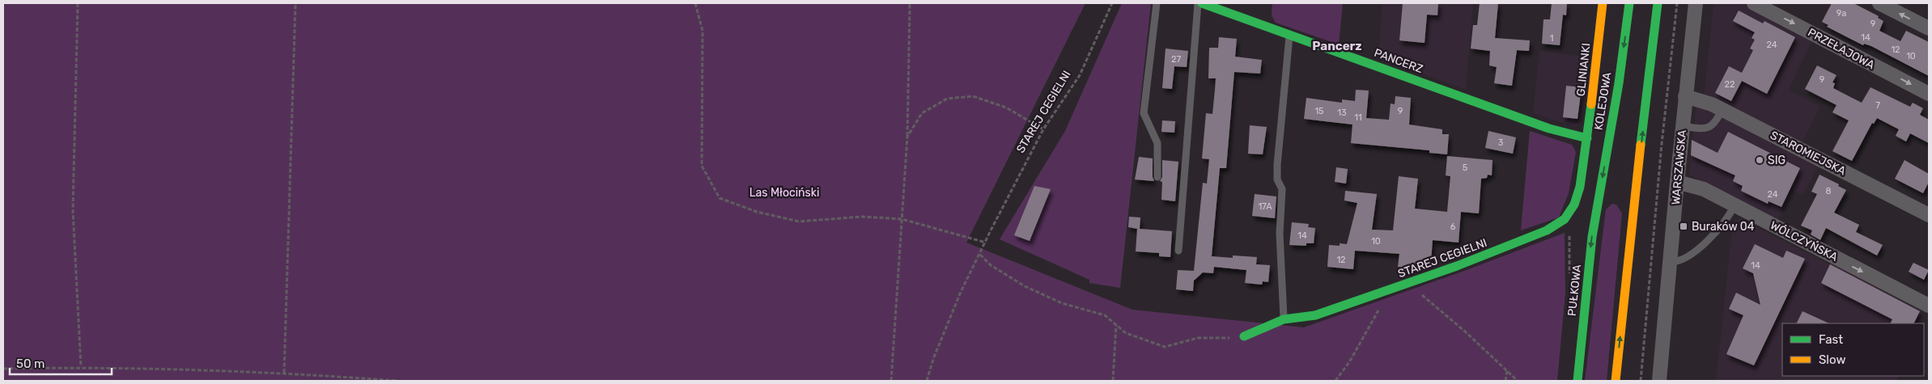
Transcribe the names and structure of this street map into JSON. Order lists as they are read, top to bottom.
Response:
{
  "streets": {
    "main road": [
      "PANCERZ",
      "GLINIANKI",
      "KOLEJOWA",
      "STAREJ CEGIELNI",
      "PUŁKOWA"
    ],
    "street": [
      "PRZEŁAJOWA",
      "STAROMIEJSKA",
      "WARSZAWSKA",
      "WÓLCZYŃSKA"
    ]
  },
  "crossings": [
    ["PANCERZ", "GLINIANKI"],
    ["PANCERZ", "STAREJ CEGIELNI"],
    ["GLINIANKI", "STAREJ CEGIELNI"],
    ["KOLEJOWA", "PUŁKOWA"],
    ["STAROMIEJSKA", "WARSZAWSKA"],
    ["WARSZAWSKA", "WÓLCZYŃSKA"]
  ],
  "one_way": ["PRZEŁAJOWA", "WÓLCZYŃSKA"],
  "districts": ["Pancerz"],
  "parks": ["Las Młociński"],
  "places": {
    "other": ["SIG"],
    "transit": ["Buraków 04"]
  },
  "house_numbers": [
    "9a",
    "9",
    "14",
    "1",
    "24",
    "12",
    "10",
    "27",
    "9",
    "22",
    "7",
    "15",
    "9",
    "13",
    "11",
    "3",
    "5",
    "8",
    "24",
    "17A",
    "6",
    "14",
    "10",
    "12",
    "14"
  ],
  "legend": ["Fast", "Slow"],
  "scale_bar": "50 m"
}
